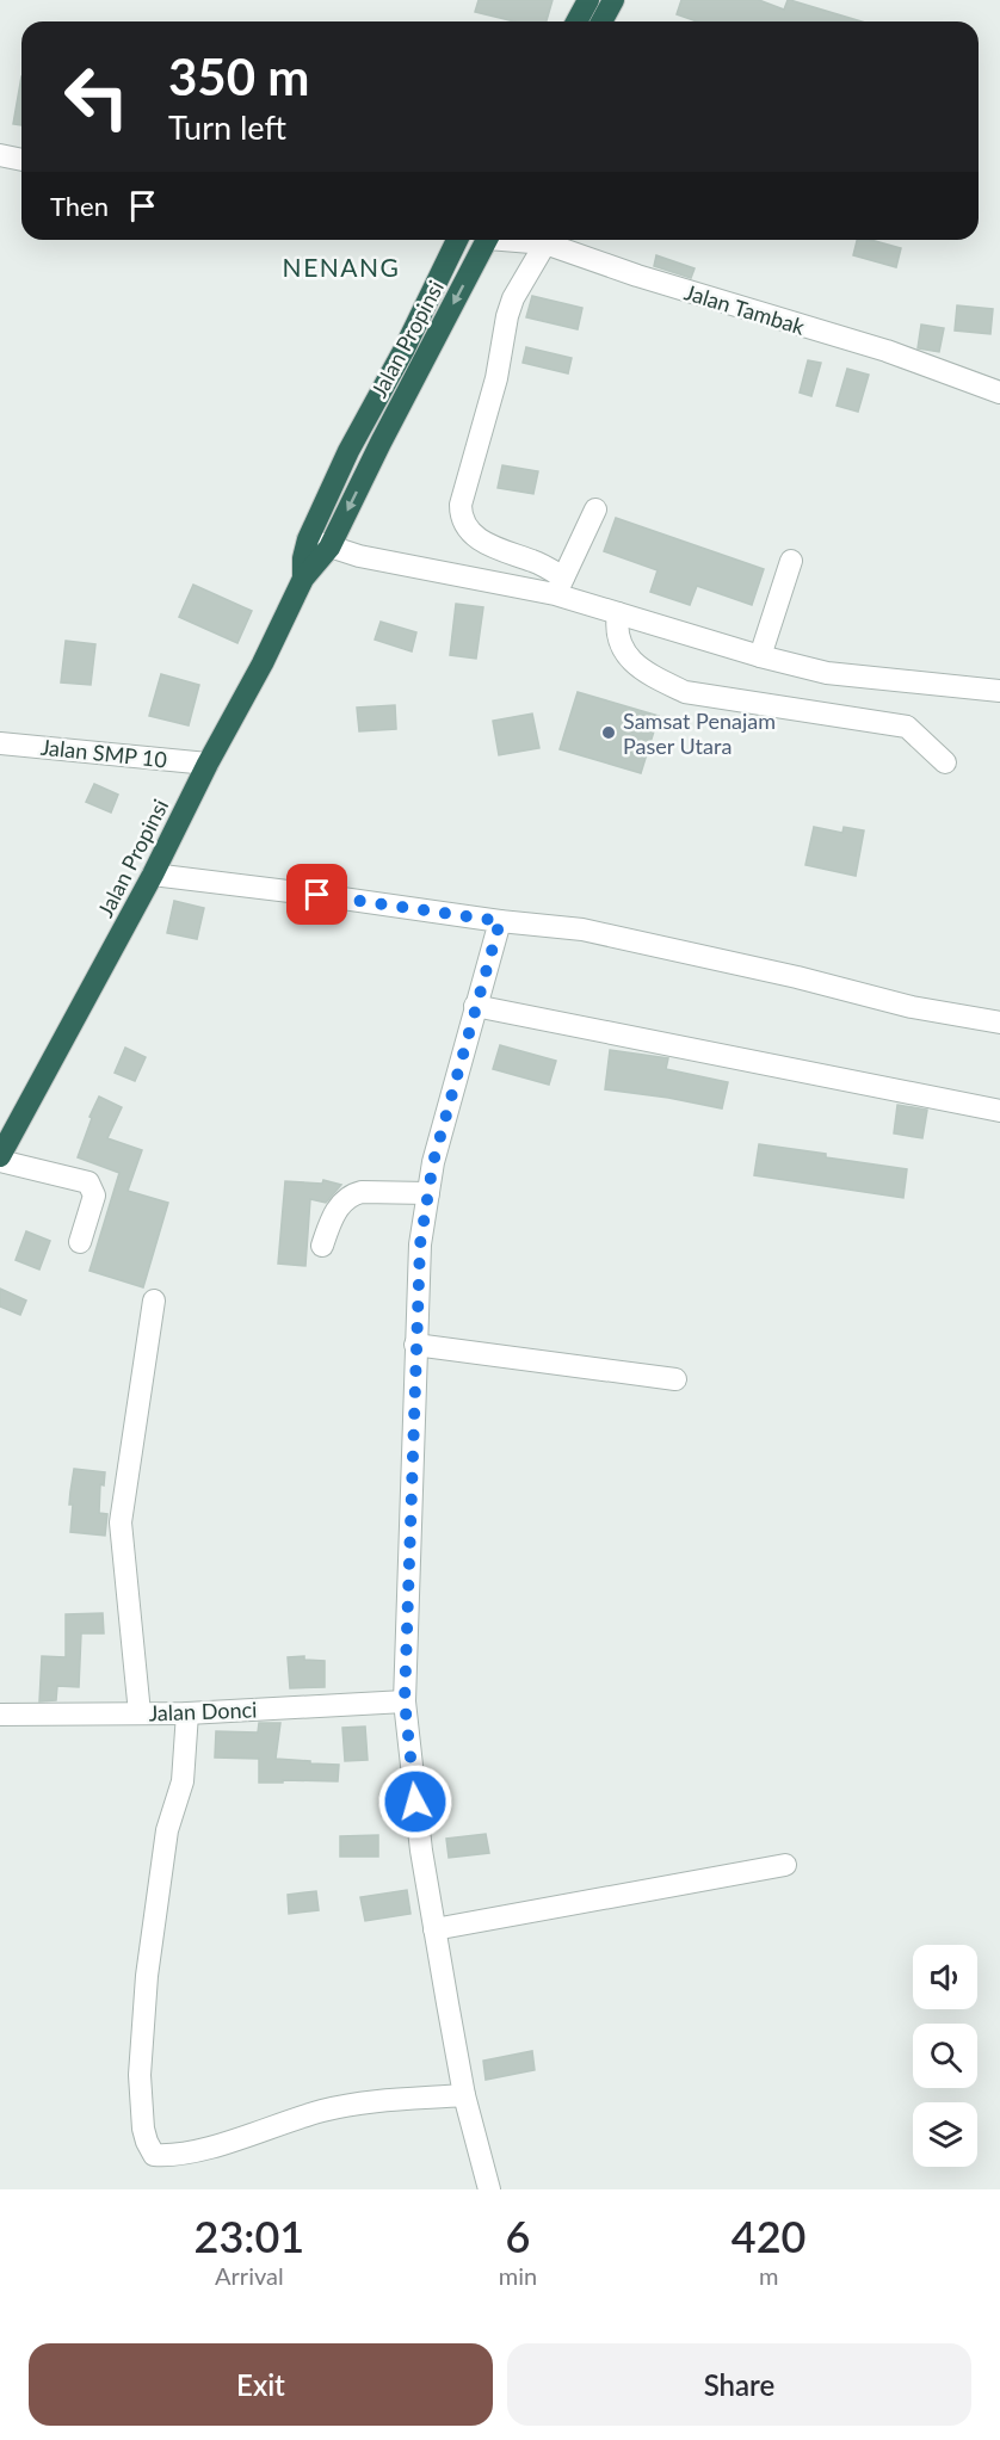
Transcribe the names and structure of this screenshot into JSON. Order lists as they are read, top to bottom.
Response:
{
  "streets": {
    "highway": ["Jalan Propinsi"],
    "street": ["Jalan Tambak", "Jalan SMP 10", "Jalan Donci"]
  },
  "crossings": [
    ["Jalan Propinsi", "Jalan SMP 10"]
  ],
  "districts": ["NENANG"],
  "places": ["Samsat Penajam Paser Utara"],
  "page": {
    "turn": ["350 m", "Turn left"],
    "then": "Then",
    "eta": [
      "23:01",
      "Arrival",
      "6",
      "min",
      "420",
      "m"
    ],
    "buttons": ["Exit", "Share"]
  }
}
